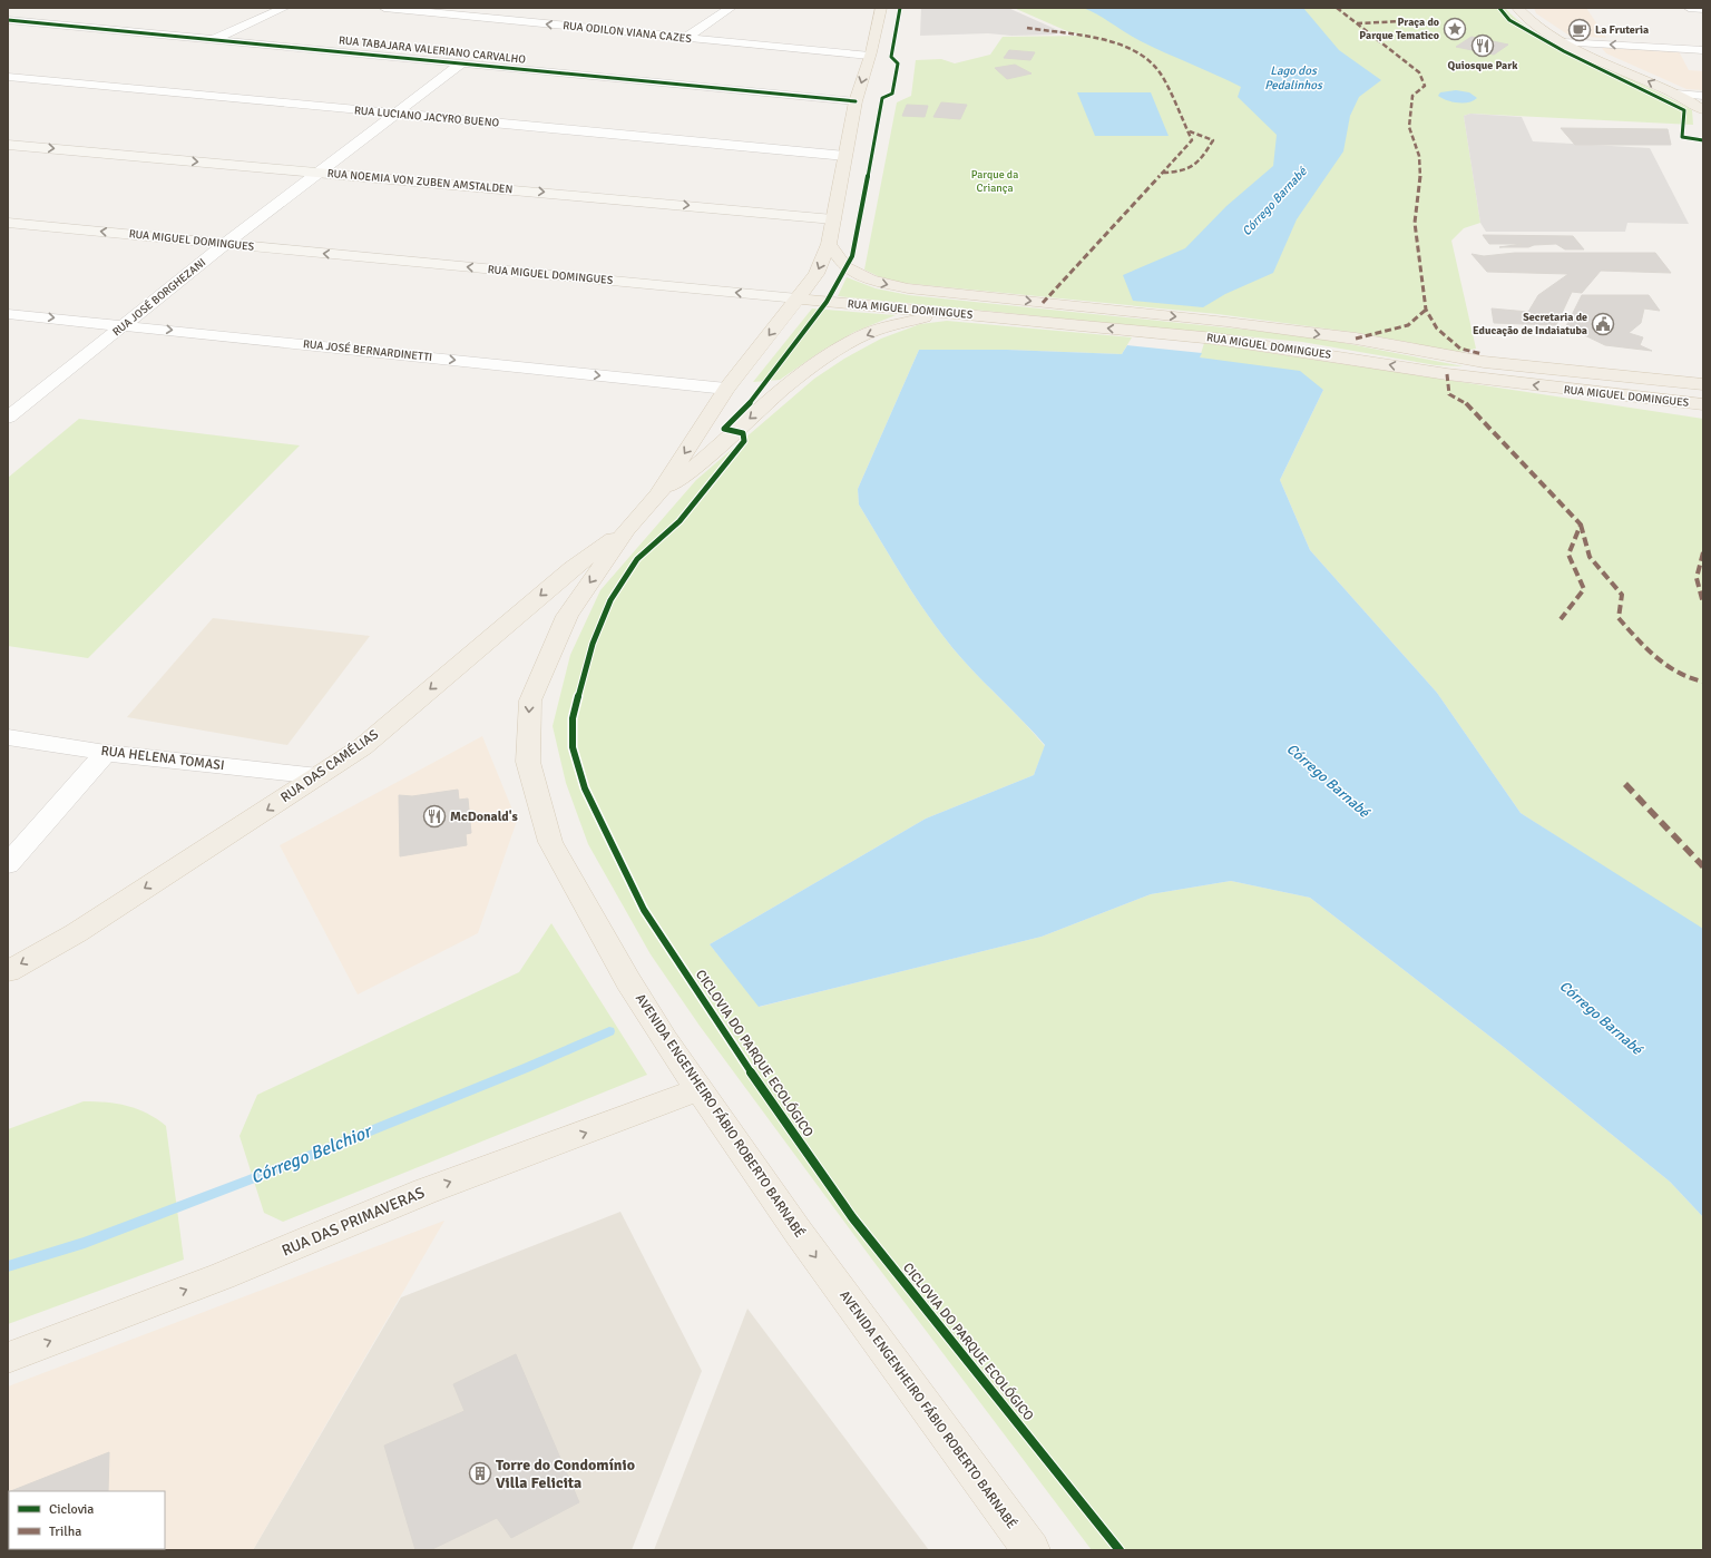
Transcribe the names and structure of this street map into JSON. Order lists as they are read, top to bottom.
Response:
{
  "streets": {
    "main road": [
      "RUA NOEMIA VON ZUBEN AMSTALDEN",
      "RUA MIGUEL DOMINGUES",
      "RUA DAS CAMÉLIAS",
      "AVENIDA ENGENHEIRO FÁBIO ROBERTO BARNABÉ",
      "RUA DAS PRIMAVERAS"
    ],
    "street": [
      "RUA ODILON VIANA CAZES",
      "RUA TABAJARA VALERIANO CARVALHO",
      "RUA LUCIANO JACYRO BUENO",
      "RUA JOSÉ BORGHEZANI",
      "RUA JOSÉ BERNARDINETTI",
      "RUA HELENA TOMASI"
    ],
    "cycle path": ["CICLOVIA DO PARQUE ECOLÓGICO"]
  },
  "crossings": [
    ["RUA ODILON VIANA CAZES", "AVENIDA ENGENHEIRO FÁBIO ROBERTO BARNABÉ"],
    ["RUA TABAJARA VALERIANO CARVALHO", "RUA JOSÉ BORGHEZANI"],
    ["RUA TABAJARA VALERIANO CARVALHO", "AVENIDA ENGENHEIRO FÁBIO ROBERTO BARNABÉ"],
    ["RUA LUCIANO JACYRO BUENO", "RUA JOSÉ BORGHEZANI"],
    ["RUA LUCIANO JACYRO BUENO", "AVENIDA ENGENHEIRO FÁBIO ROBERTO BARNABÉ"],
    ["RUA NOEMIA VON ZUBEN AMSTALDEN", "RUA JOSÉ BORGHEZANI"],
    ["RUA NOEMIA VON ZUBEN AMSTALDEN", "AVENIDA ENGENHEIRO FÁBIO ROBERTO BARNABÉ"],
    ["RUA MIGUEL DOMINGUES", "RUA JOSÉ BORGHEZANI"],
    ["RUA MIGUEL DOMINGUES", "AVENIDA ENGENHEIRO FÁBIO ROBERTO BARNABÉ"],
    ["RUA JOSÉ BORGHEZANI", "RUA JOSÉ BERNARDINETTI"],
    ["RUA JOSÉ BERNARDINETTI", "AVENIDA ENGENHEIRO FÁBIO ROBERTO BARNABÉ"],
    ["RUA HELENA TOMASI", "RUA DAS CAMÉLIAS"],
    ["RUA DAS CAMÉLIAS", "AVENIDA ENGENHEIRO FÁBIO ROBERTO BARNABÉ"],
    ["AVENIDA ENGENHEIRO FÁBIO ROBERTO BARNABÉ", "RUA DAS PRIMAVERAS"]
  ],
  "one_way": [
    "RUA ODILON VIANA CAZES",
    "RUA NOEMIA VON ZUBEN AMSTALDEN",
    "RUA JOSÉ BERNARDINETTI",
    "RUA DAS CAMÉLIAS",
    "AVENIDA ENGENHEIRO FÁBIO ROBERTO BARNABÉ",
    "RUA DAS PRIMAVERAS"
  ],
  "water": ["Lago dos Pedalinhos", "Córrego Barnabé", "Córrego Belchior"],
  "parks": ["Parque da Criança"],
  "places": {
    "place": ["Praça do Parque Tematico"],
    "cafe": ["La Fruteria"],
    "restaurant": ["Quiosque Park", "McDonald's"],
    "public building": ["Secretaria de Educação de Indaiatuba"],
    "building": ["Torre do Condomínio Villa Felicita"]
  },
  "legend": ["Ciclovia", "Trilha"]
}
